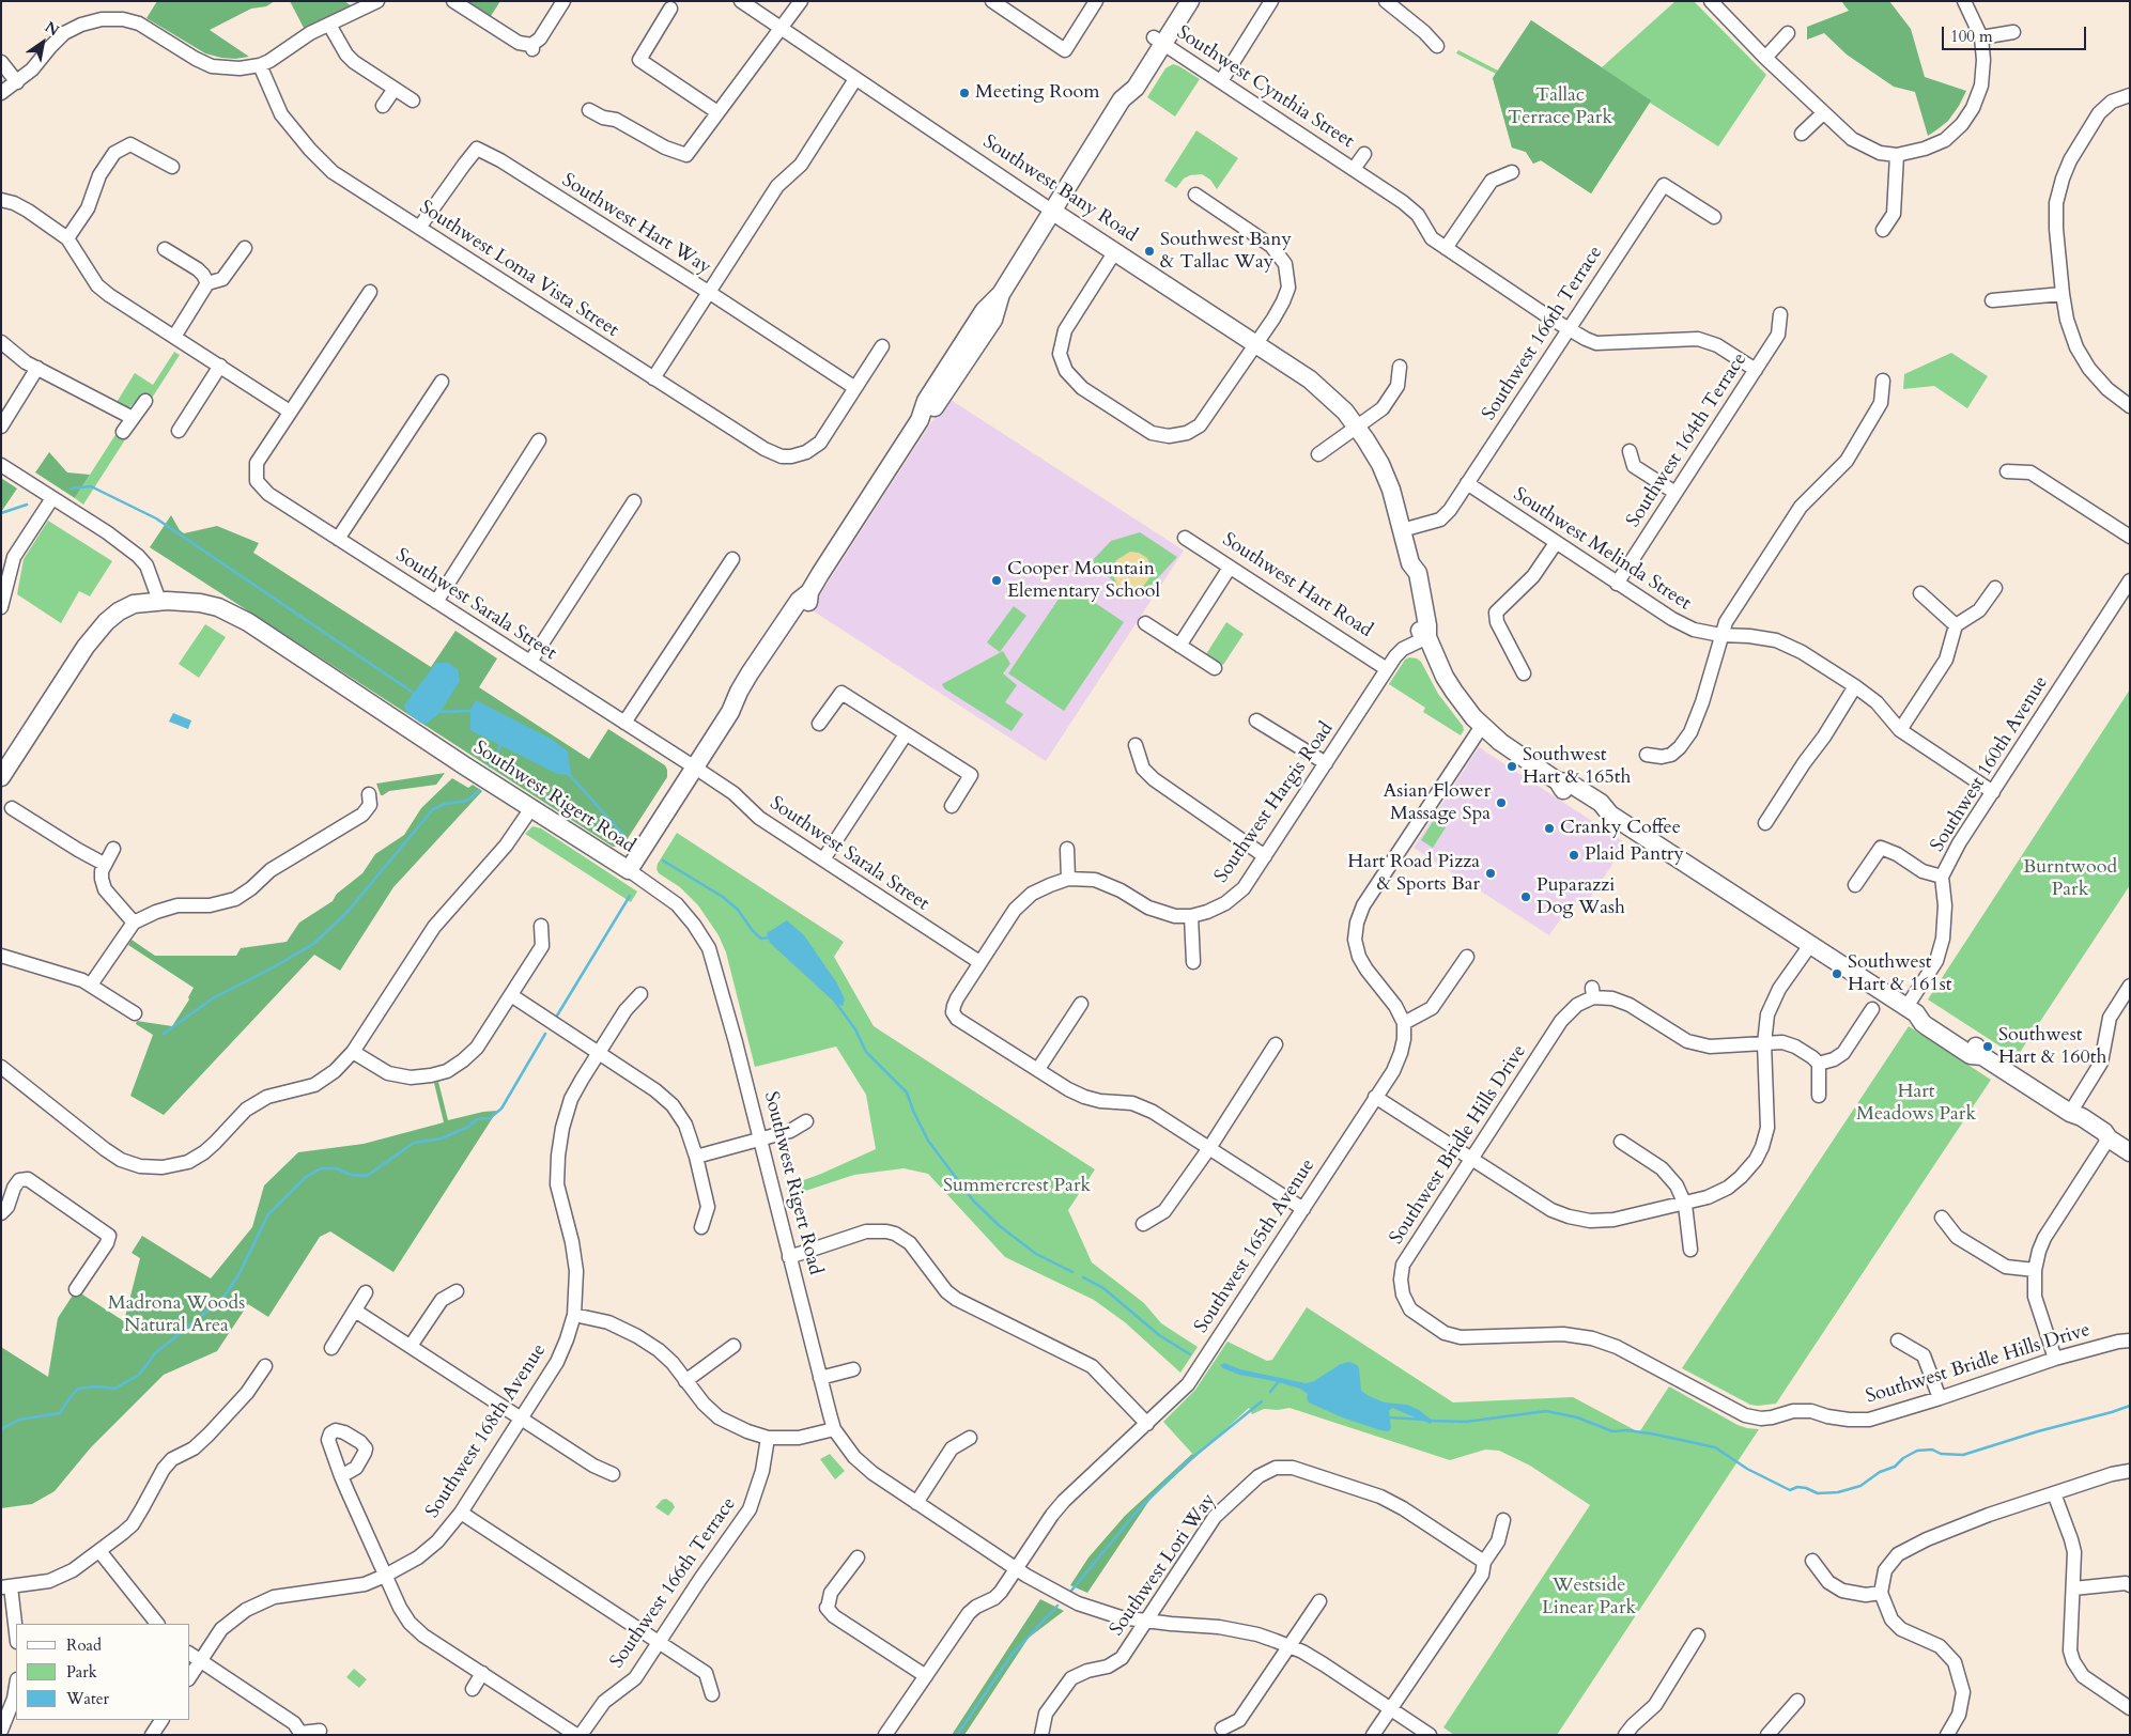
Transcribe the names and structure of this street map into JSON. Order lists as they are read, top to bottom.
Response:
{
  "streets": {
    "main road": ["Southwest Bany Road", "Southwest Rigert Road"],
    "street": [
      "Southwest Cynthia Street",
      "Southwest Hart Way",
      "Southwest Loma Vista Street",
      "Southwest 166th Terrace",
      "Southwest 164th Terrace",
      "Southwest Melinda Street",
      "Southwest Hart Road",
      "Southwest Sarala Street",
      "Southwest 160th Avenue",
      "Southwest Hargis Road",
      "Southwest Bridle Hills Drive",
      "Southwest 165th Avenue",
      "Southwest 168th Avenue",
      "Southwest Lori Way"
    ]
  },
  "crossings": [
    ["Southwest Cynthia Street", "Southwest 166th Terrace"],
    ["Southwest Cynthia Street", "Southwest 164th Terrace"],
    ["Southwest Bany Road", "Southwest 166th Terrace"],
    ["Southwest Bany Road", "Southwest Hargis Road"],
    ["Southwest Hart Way", "Southwest Loma Vista Street"],
    ["Southwest 166th Terrace", "Southwest Melinda Street"],
    ["Southwest 164th Terrace", "Southwest Melinda Street"],
    ["Southwest Melinda Street", "Southwest 160th Avenue"],
    ["Southwest Hart Road", "Southwest Hargis Road"],
    ["Southwest Sarala Street", "Southwest Hargis Road"],
    ["Southwest Rigert Road", "Southwest 165th Avenue"],
    ["Southwest Rigert Road", "Southwest Lori Way"],
    ["Southwest Hargis Road", "Southwest 165th Avenue"]
  ],
  "parks": [
    "Tallac Terrace Park",
    "Burntwood Park",
    "Hart Meadows Park",
    "Summercrest Park",
    "Madrona Woods Natural Area",
    "Westside Linear Park"
  ],
  "places": [
    "Meeting Room",
    "Southwest Bany & Tallac Way",
    "Cooper Mountain Elementary School",
    "Southwest Hart & 165th",
    "Asian Flower Massage Spa",
    "Cranky Coffee",
    "Plaid Pantry",
    "Hart Road Pizza & Sports Bar",
    "Puparazzi Dog Wash",
    "Southwest Hart & 161st",
    "Southwest Hart & 160th"
  ],
  "legend": ["Road", "Park", "Water"],
  "scale_bar": "100 m",
  "north": "top right"
}
